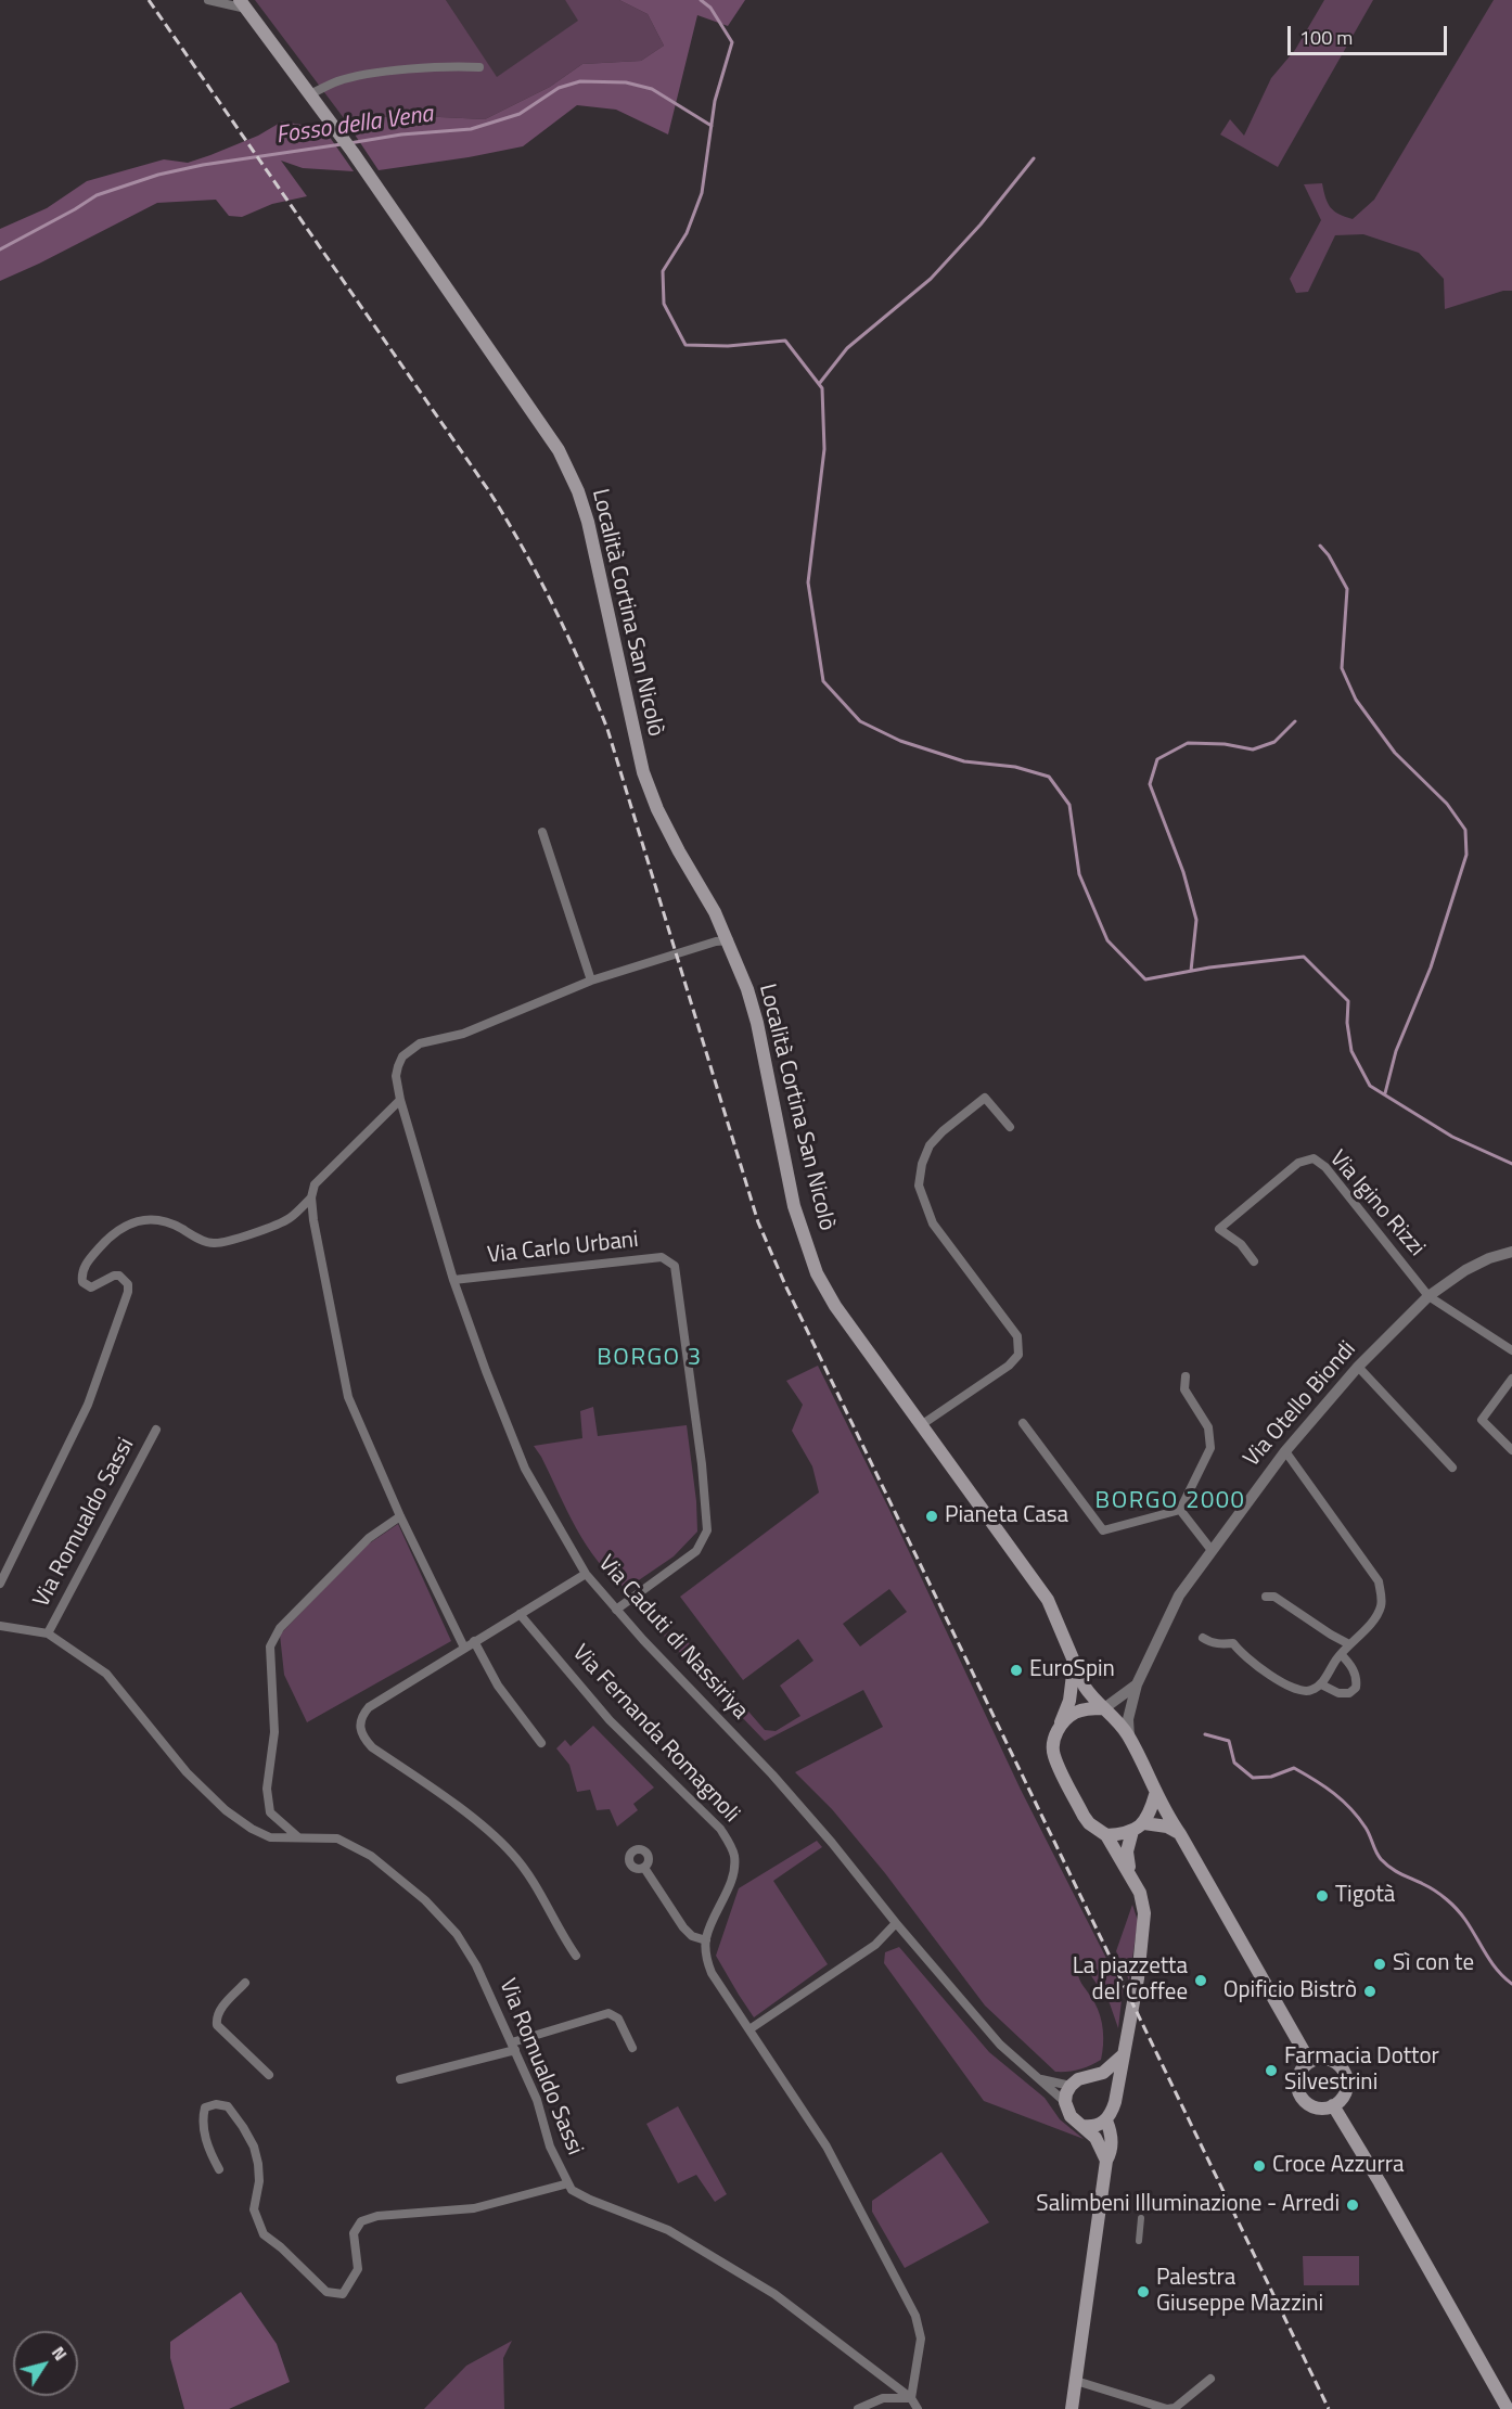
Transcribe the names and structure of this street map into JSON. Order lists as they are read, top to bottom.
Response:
{
  "streets": {
    "main road": ["Località Cortina San Nicolò"],
    "street": [
      "Via Igino Rizzi",
      "Via Carlo Urbani",
      "Via Otello Biondi",
      "Via Romualdo Sassi",
      "Via Caduti di Nassiriya",
      "Via Fernanda Romagnoli"
    ]
  },
  "crossings": [
    ["Località Cortina San Nicolò", "Via Otello Biondi"],
    ["Località Cortina San Nicolò", "Via Caduti di Nassiriya"],
    ["Via Igino Rizzi", "Via Otello Biondi"],
    ["Via Carlo Urbani", "Via Caduti di Nassiriya"]
  ],
  "districts": ["BORGO 3", "BORGO 2000"],
  "water": ["Fosso della Vena"],
  "places": [
    "Pianeta Casa",
    "EuroSpin",
    "Tigotà",
    "Sì con te",
    "La piazzetta del Coffee",
    "Opificio Bistrò",
    "Farmacia Dottor Silvestrini",
    "Croce Azzurra",
    "Salimbeni Illuminazione - Arredi",
    "Palestra Giuseppe Mazzini"
  ],
  "scale_bar": "100 m",
  "north": "top right"
}
